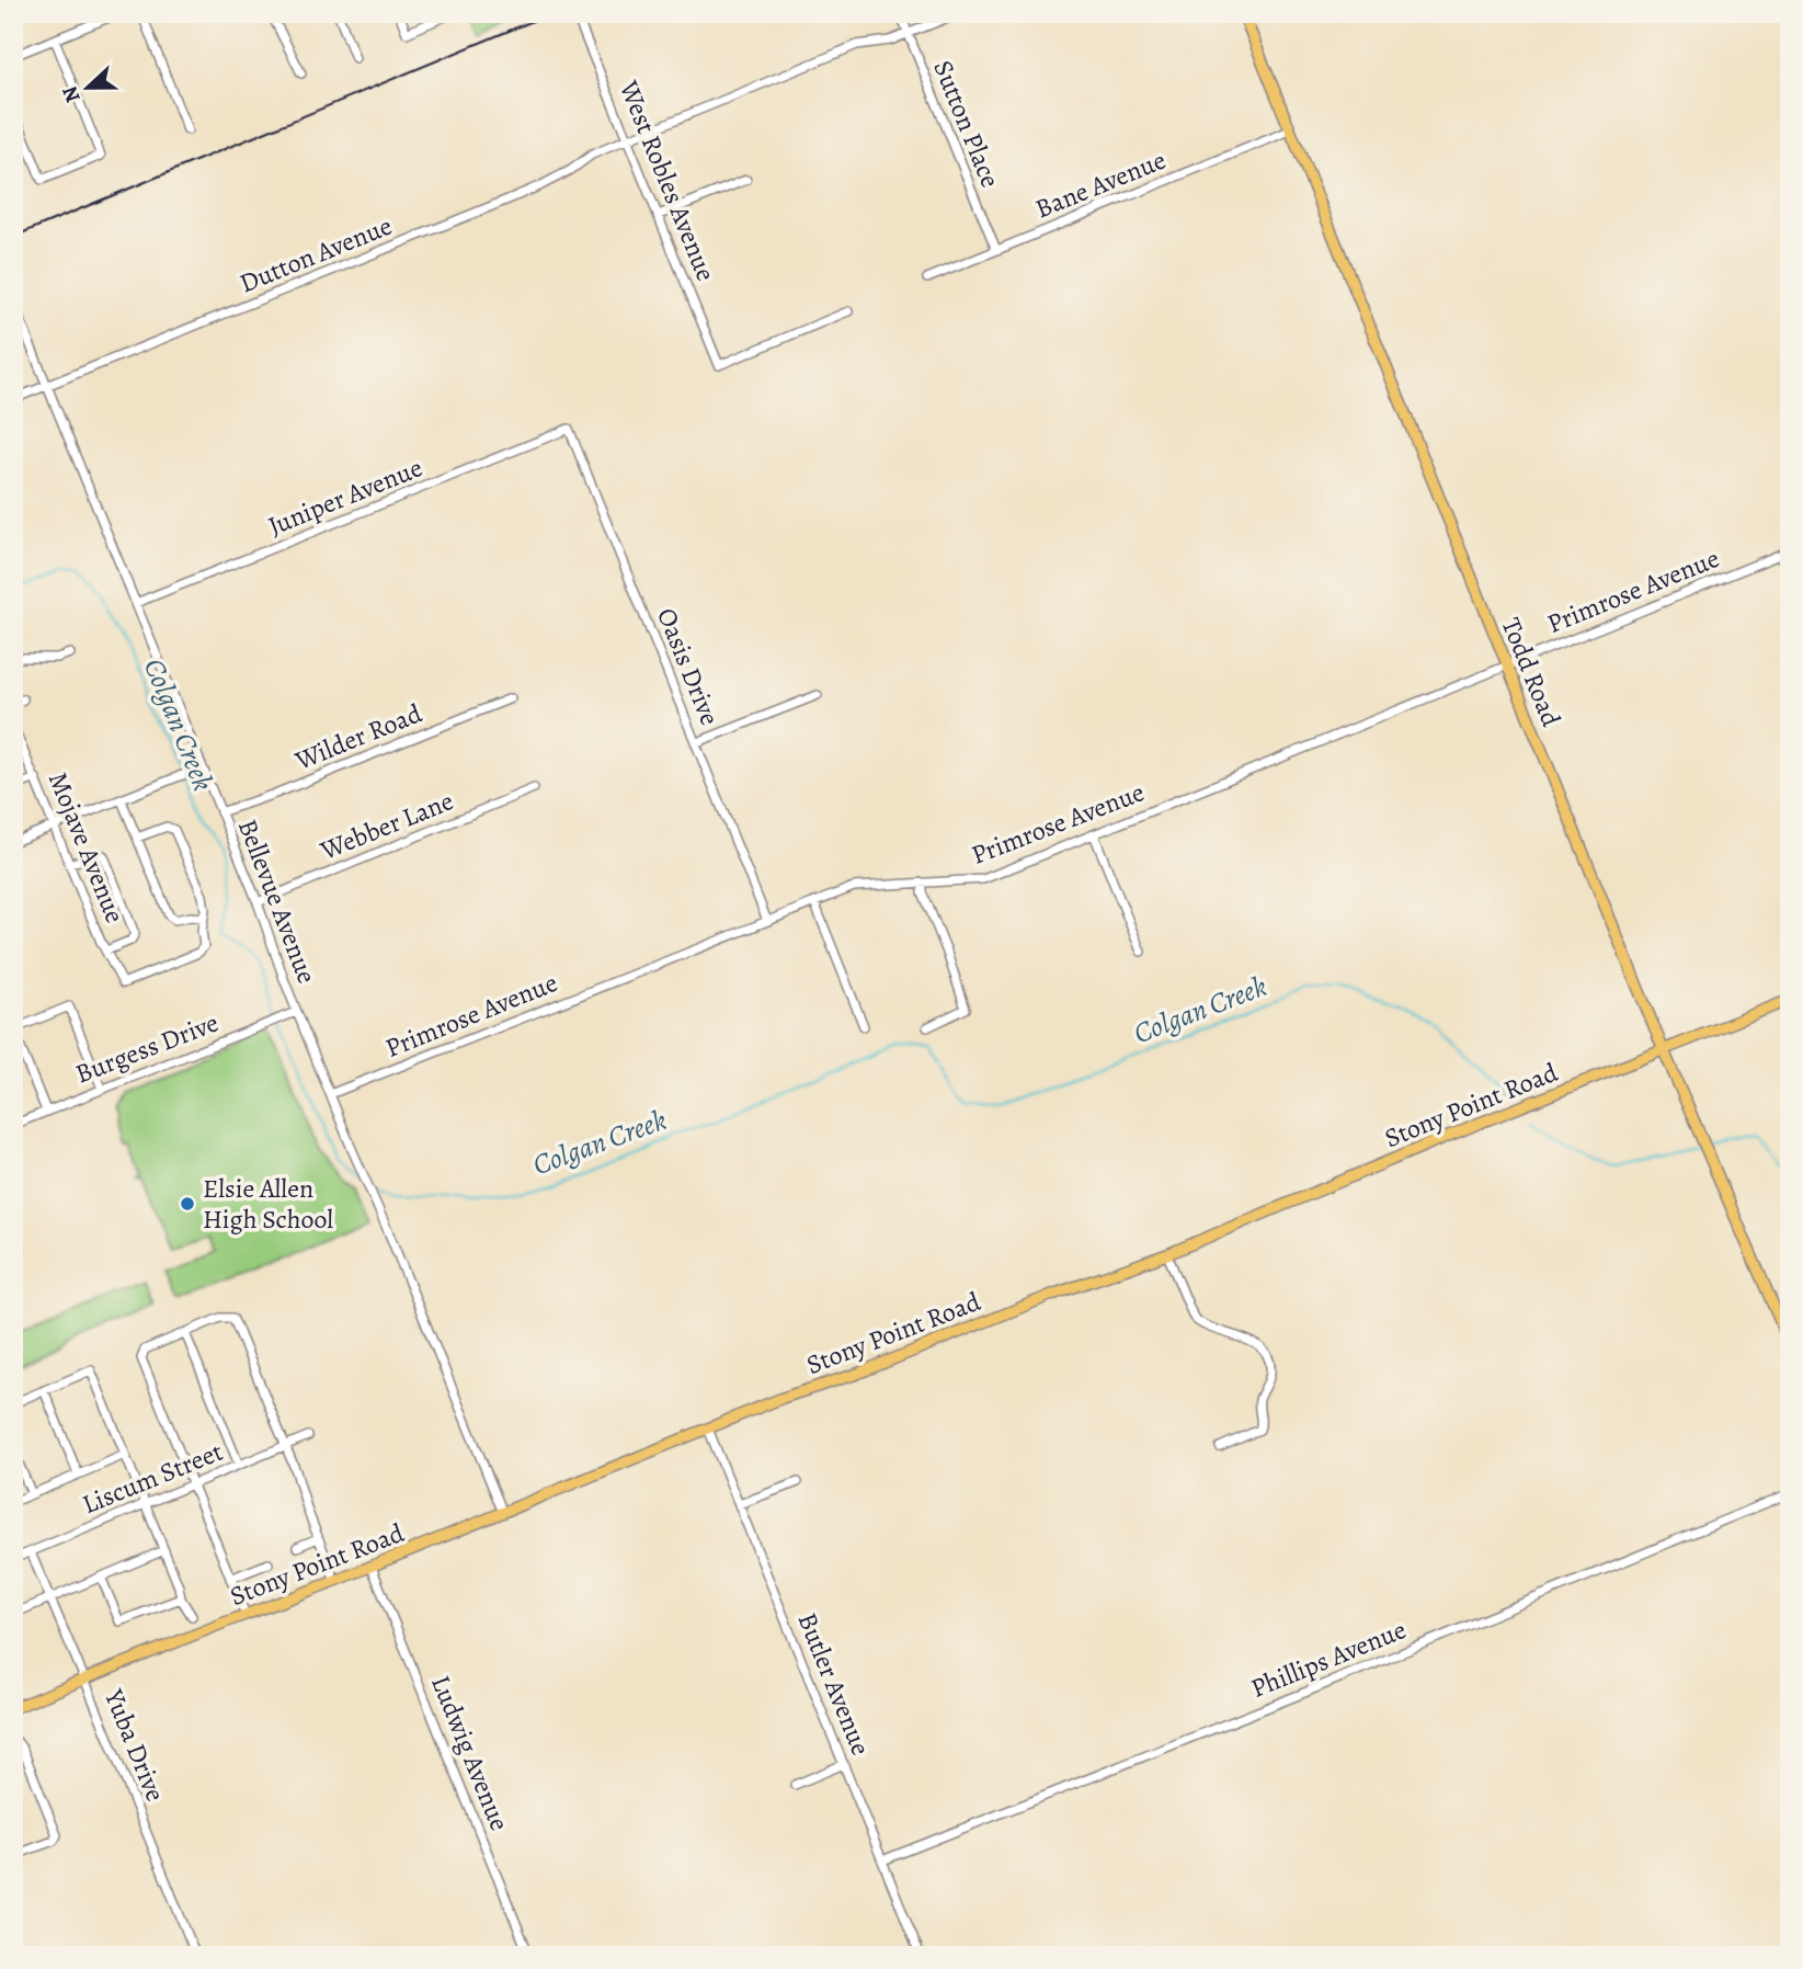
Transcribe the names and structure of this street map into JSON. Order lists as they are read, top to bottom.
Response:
{
  "streets": {
    "main road": ["Todd Road", "Stony Point Road"],
    "street": [
      "Sutton Place",
      "West Robles Avenue",
      "Bane Avenue",
      "Dutton Avenue",
      "Juniper Avenue",
      "Primrose Avenue",
      "Oasis Drive",
      "Wilder Road",
      "Webber Lane",
      "Mojave Avenue",
      "Bellevue Avenue",
      "Burgess Drive",
      "Liscum Street",
      "Phillips Avenue",
      "Butler Avenue",
      "Yuba Drive",
      "Ludwig Avenue"
    ]
  },
  "crossings": [
    ["Sutton Place", "Bane Avenue"],
    ["Sutton Place", "Dutton Avenue"],
    ["West Robles Avenue", "Dutton Avenue"],
    ["Bane Avenue", "Todd Road"],
    ["Dutton Avenue", "Bellevue Avenue"],
    ["Juniper Avenue", "Oasis Drive"],
    ["Juniper Avenue", "Bellevue Avenue"],
    ["Primrose Avenue", "Oasis Drive"],
    ["Primrose Avenue", "Todd Road"],
    ["Primrose Avenue", "Bellevue Avenue"],
    ["Todd Road", "Stony Point Road"],
    ["Wilder Road", "Bellevue Avenue"],
    ["Webber Lane", "Bellevue Avenue"],
    ["Bellevue Avenue", "Burgess Drive"],
    ["Bellevue Avenue", "Stony Point Road"],
    ["Stony Point Road", "Butler Avenue"],
    ["Stony Point Road", "Yuba Drive"],
    ["Stony Point Road", "Ludwig Avenue"],
    ["Liscum Street", "Yuba Drive"],
    ["Phillips Avenue", "Butler Avenue"]
  ],
  "water": ["Colgan Creek"],
  "places": ["Elsie Allen High School"],
  "north": "left"
}
